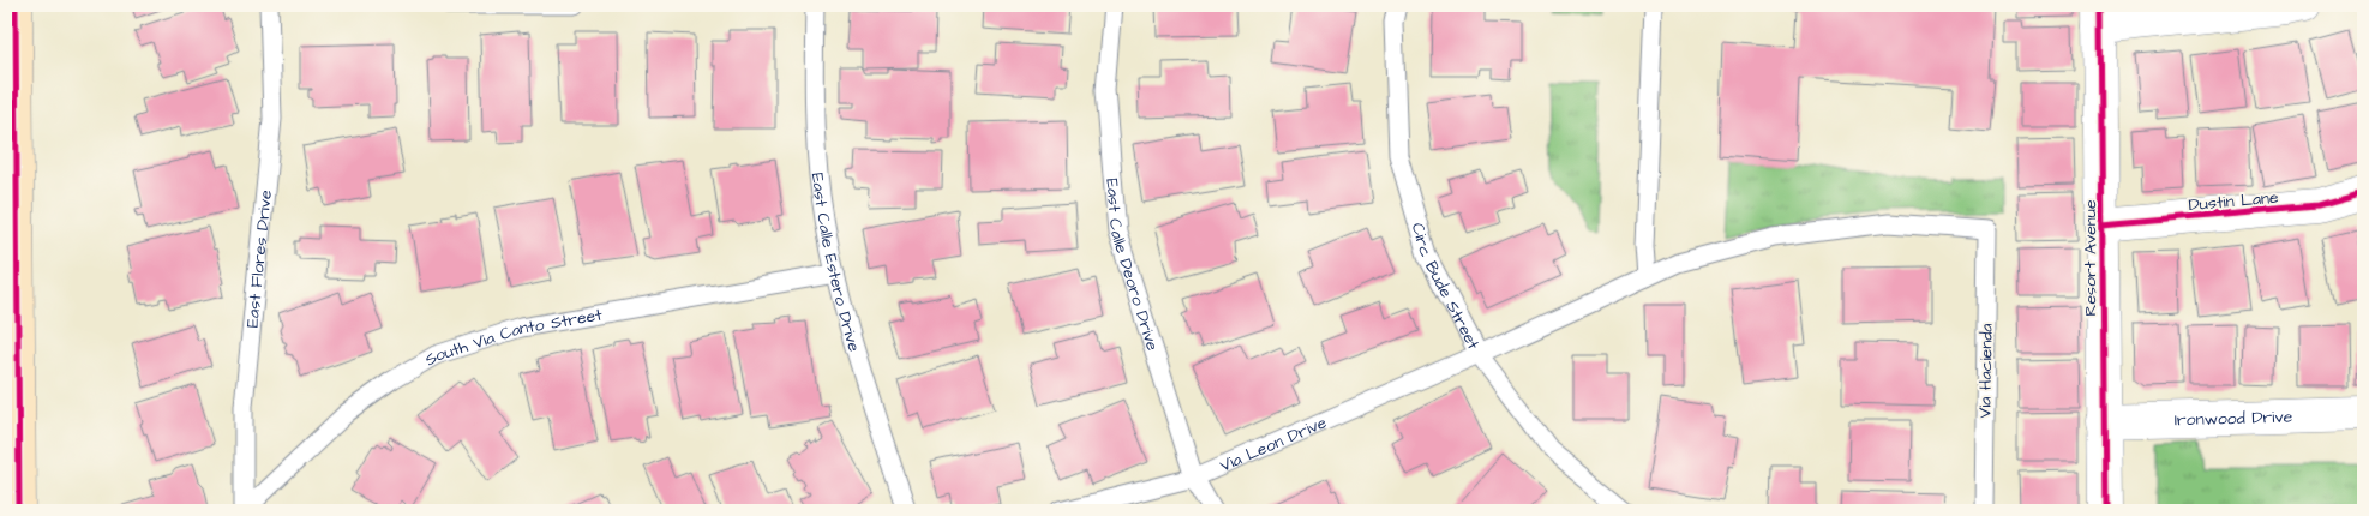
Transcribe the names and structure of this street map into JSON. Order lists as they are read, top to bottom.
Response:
{
  "streets": {
    "street": ["Dustin Lane", "Resort Avenue", "Ironwood Drive"],
    "lane": [
      "East Flores Drive",
      "East Calle Estero Drive",
      "East Calle Deoro Drive",
      "Circ Bude Street",
      "South Via Canto Street",
      "Via Hacienda",
      "Via Leon Drive"
    ]
  },
  "crossings": [
    ["Dustin Lane", "Resort Avenue"],
    ["East Flores Drive", "South Via Canto Street"],
    ["Resort Avenue", "Ironwood Drive"],
    ["East Calle Estero Drive", "South Via Canto Street"],
    ["East Calle Deoro Drive", "Via Leon Drive"],
    ["Circ Bude Street", "Via Leon Drive"],
    ["Via Hacienda", "Via Leon Drive"]
  ]
}
